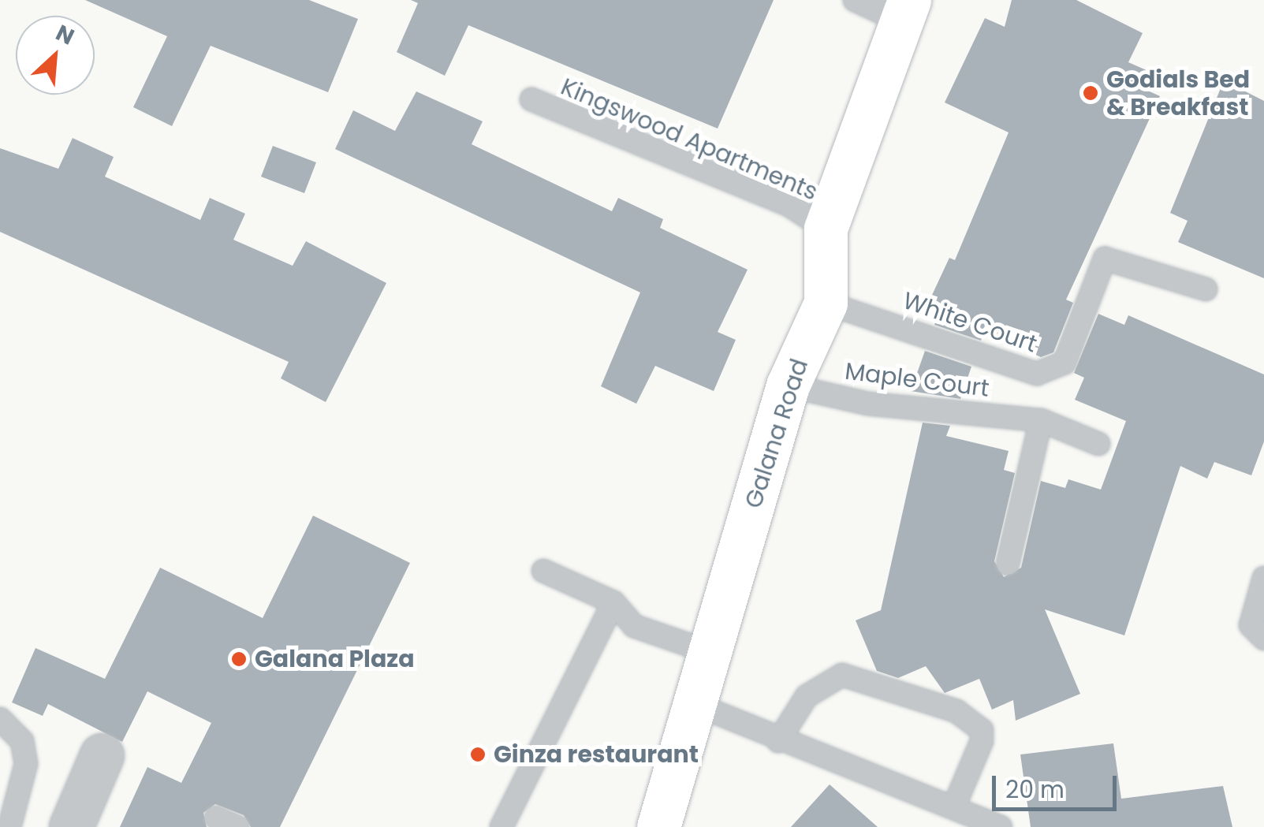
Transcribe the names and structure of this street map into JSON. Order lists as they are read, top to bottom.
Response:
{
  "streets": {
    "main road": ["Galana Road"],
    "lane": ["Kingswood Apartments", "White Court", "Maple Court"]
  },
  "crossings": [
    ["Kingswood Apartments", "Galana Road"],
    ["White Court", "Galana Road"],
    ["Maple Court", "Galana Road"]
  ],
  "places": ["Godials Bed & Breakfast", "Galana Plaza", "Ginza restaurant"],
  "scale_bar": "20 m",
  "north": "top right"
}
